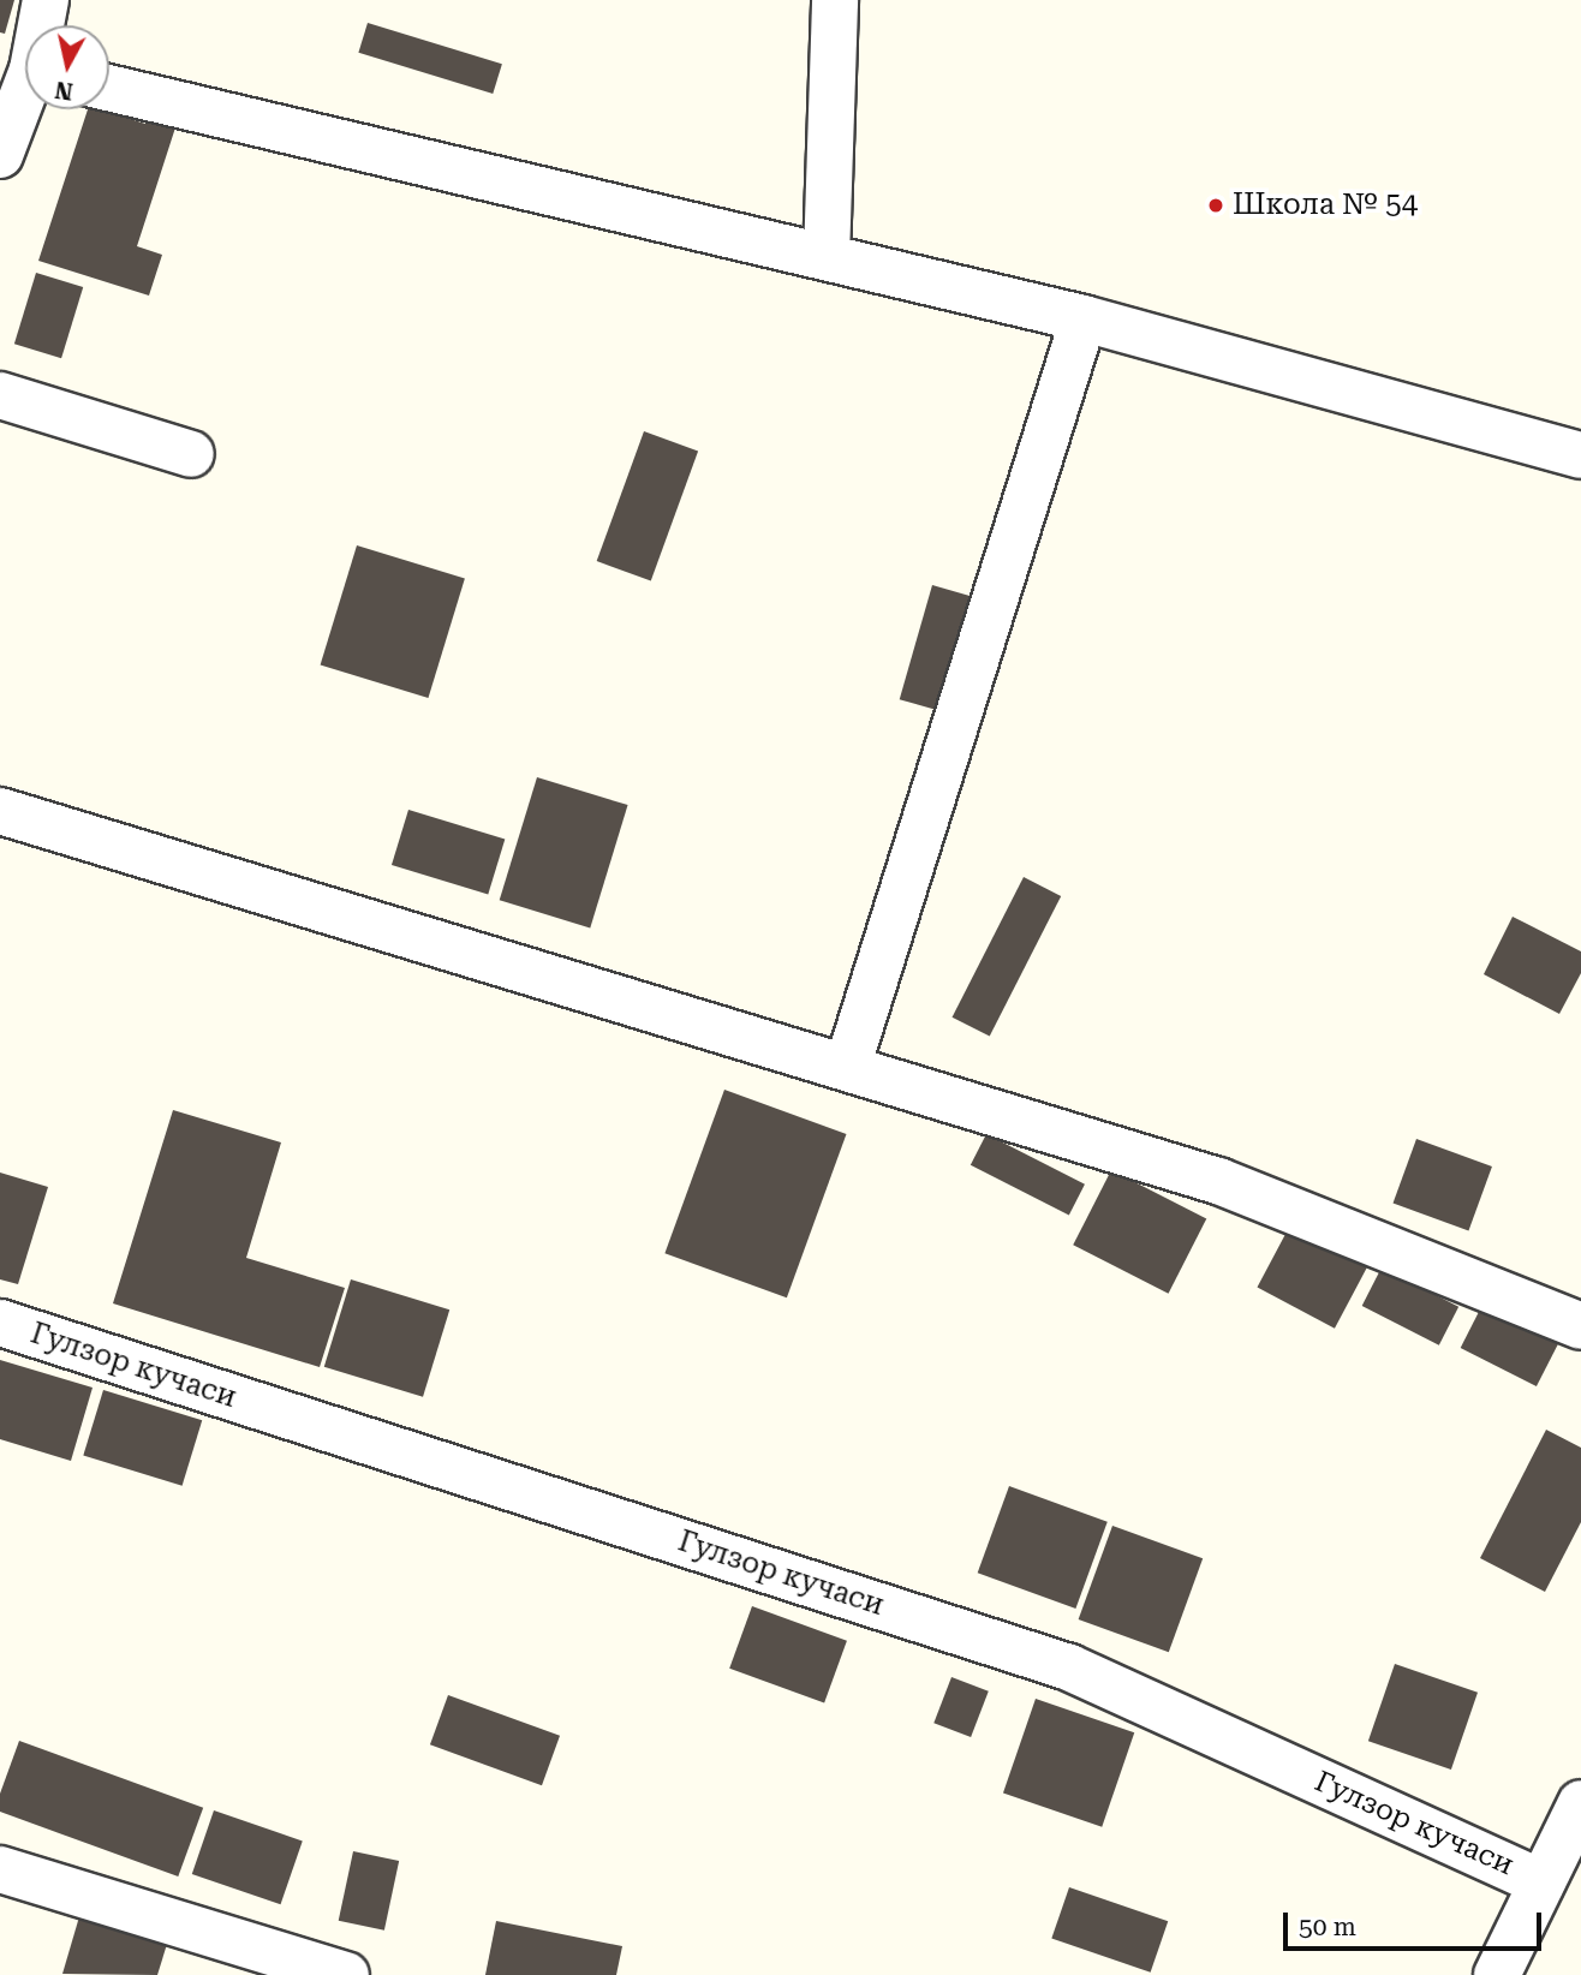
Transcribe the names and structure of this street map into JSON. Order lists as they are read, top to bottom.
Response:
{
  "streets": {
    "street": ["Гулзор кучаси"]
  },
  "places": ["Школа № 54"],
  "scale_bar": "50 m",
  "north": "bottom"
}
